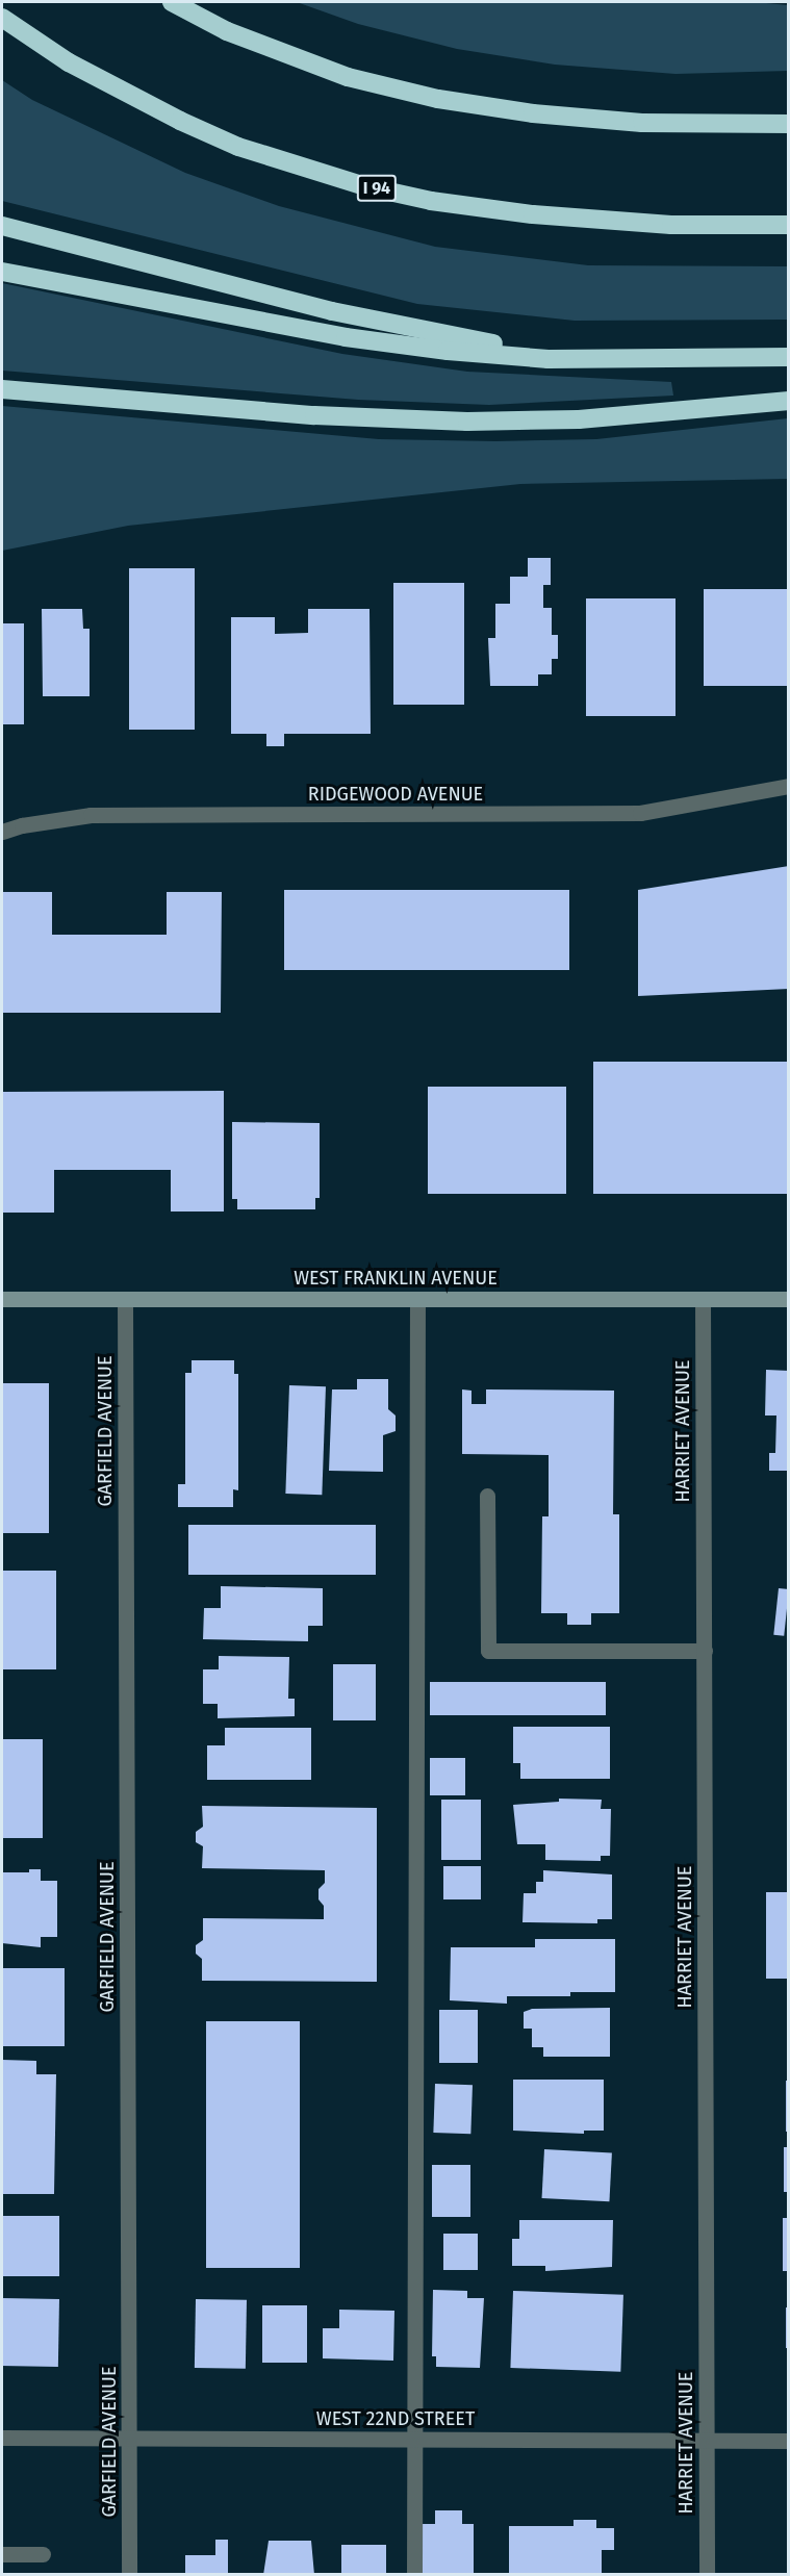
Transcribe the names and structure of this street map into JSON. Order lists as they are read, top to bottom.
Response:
{
  "streets": {
    "highway": ["I 94"],
    "main road": ["WEST FRANKLIN AVENUE"],
    "street": [
      "RIDGEWOOD AVENUE",
      "GARFIELD AVENUE",
      "HARRIET AVENUE",
      "WEST 22ND STREET"
    ]
  },
  "crossings": [
    ["WEST FRANKLIN AVENUE", "GARFIELD AVENUE"],
    ["WEST FRANKLIN AVENUE", "HARRIET AVENUE"],
    ["GARFIELD AVENUE", "WEST 22ND STREET"],
    ["HARRIET AVENUE", "WEST 22ND STREET"]
  ]
}
